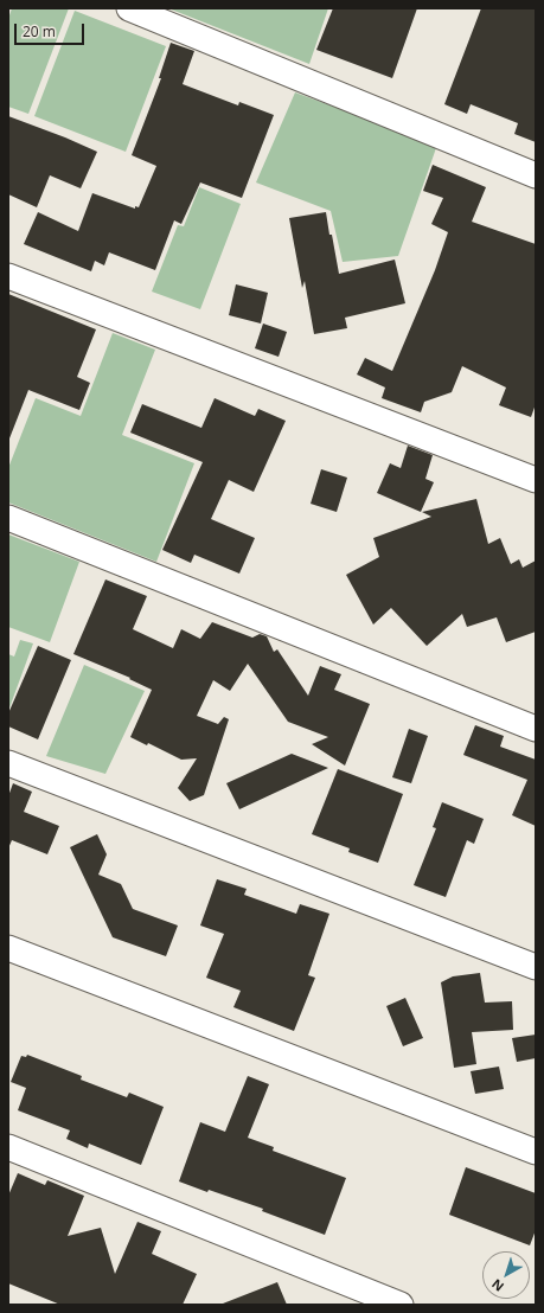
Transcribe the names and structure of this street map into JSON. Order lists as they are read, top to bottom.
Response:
{
  "scale_bar": "20 m",
  "north": "bottom left"
}
